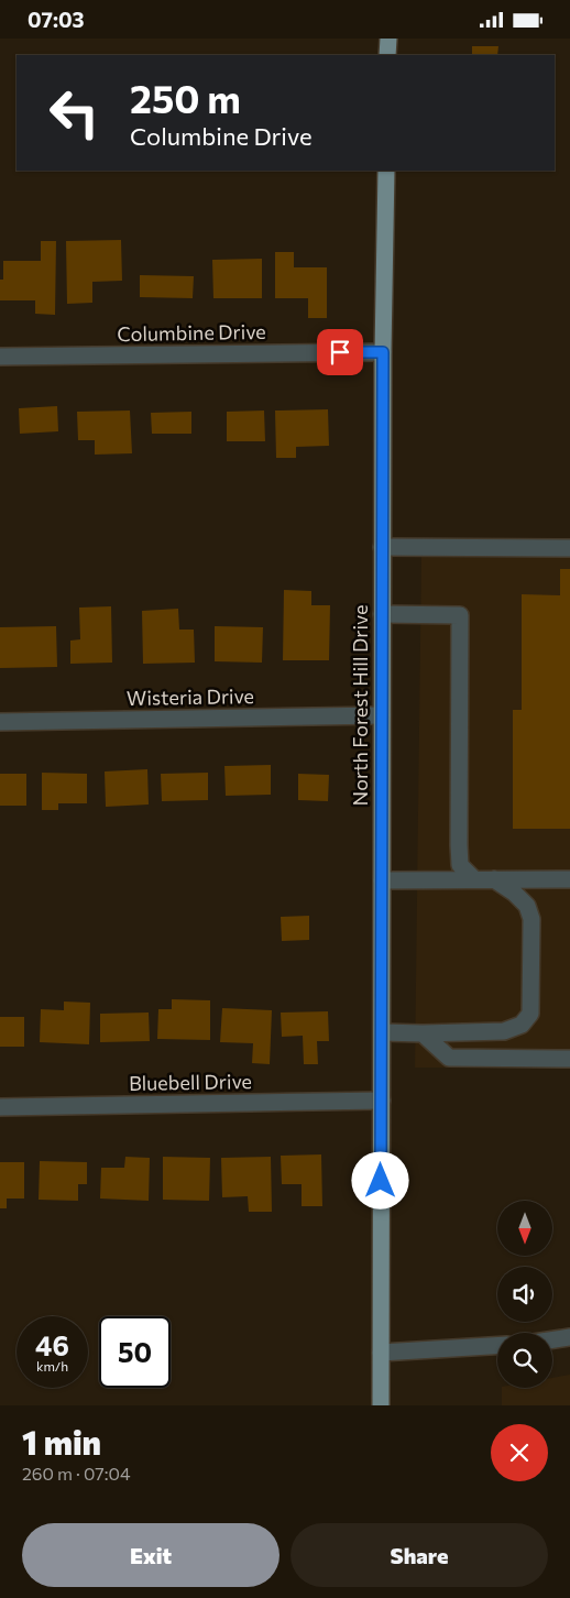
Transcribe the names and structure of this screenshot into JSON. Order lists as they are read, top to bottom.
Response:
{
  "streets": {
    "main road": ["North Forest Hill Drive"],
    "street": ["Columbine Drive", "Wisteria Drive", "Bluebell Drive"]
  },
  "crossings": [
    ["Columbine Drive", "North Forest Hill Drive"],
    ["Wisteria Drive", "North Forest Hill Drive"],
    ["North Forest Hill Drive", "Bluebell Drive"]
  ],
  "north": "bottom",
  "page": {
    "status": "07:03",
    "turn": ["250 m", "Columbine Drive"],
    "speed": "46 km/h",
    "limit": "50",
    "heading": ["1 min", "260 m · 07:04"],
    "buttons": ["Exit", "Share"]
  }
}
